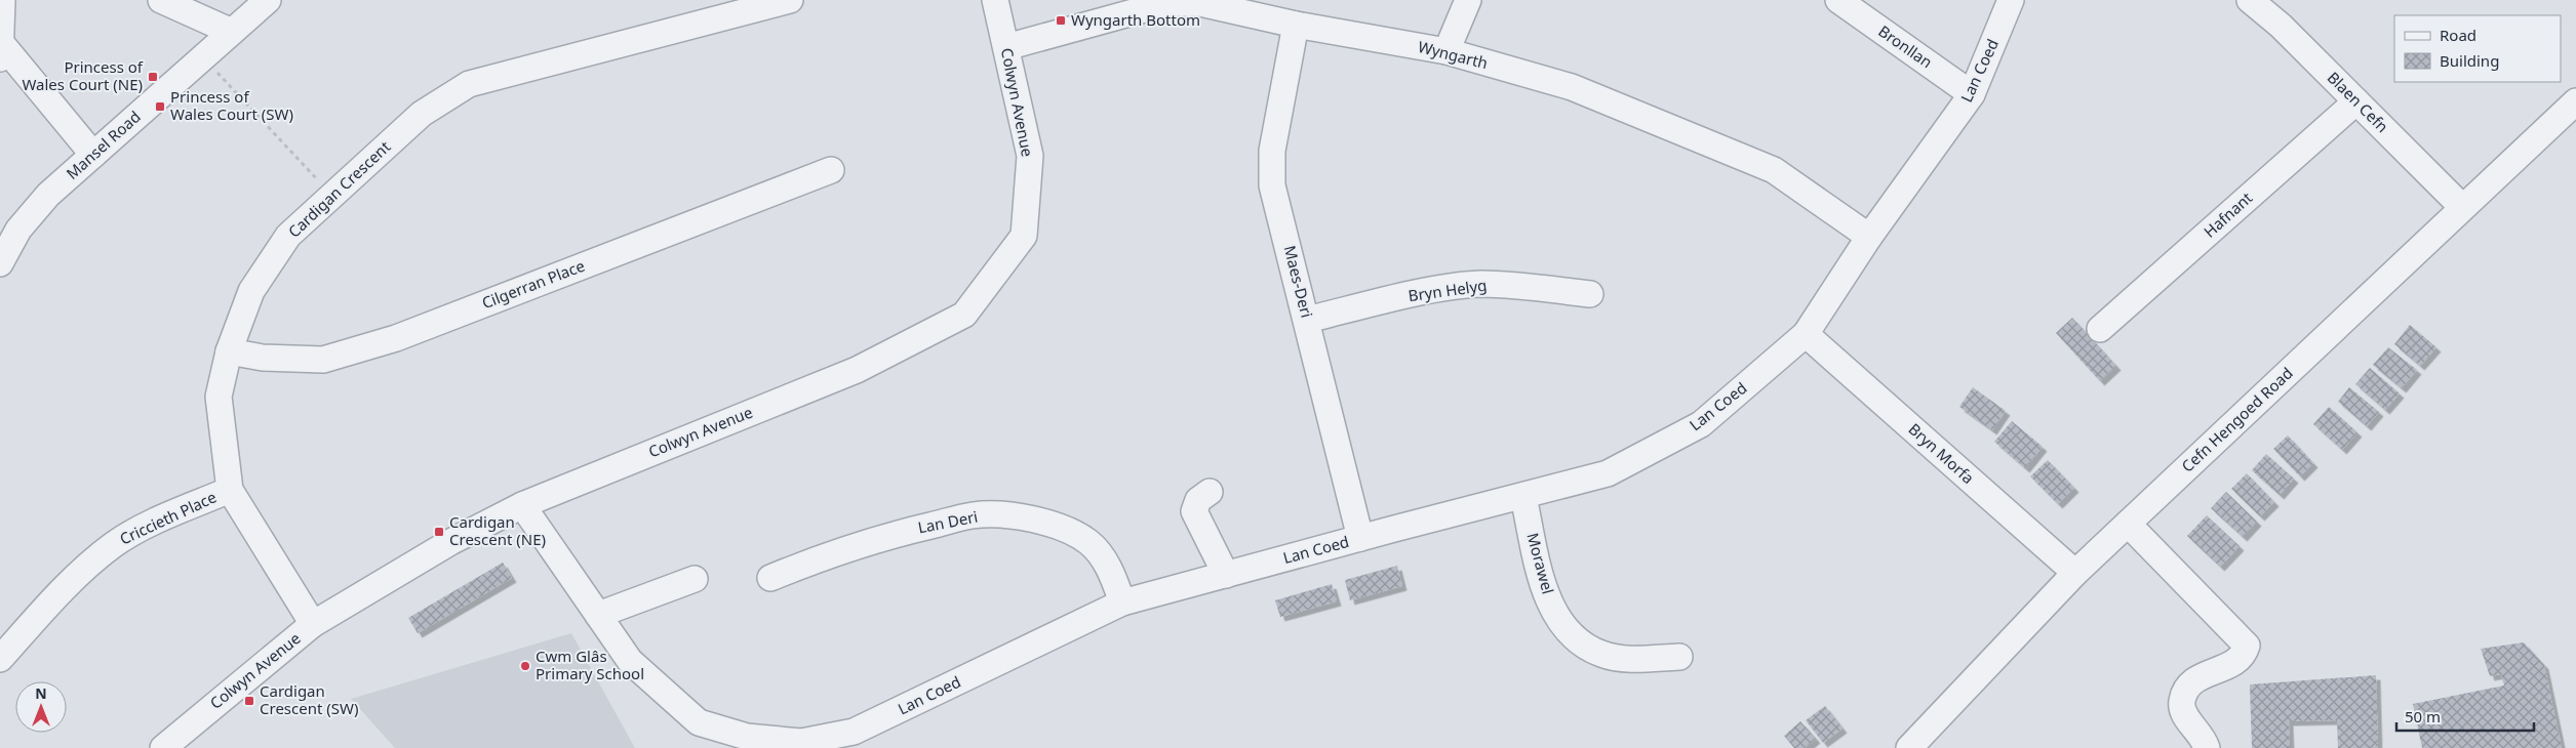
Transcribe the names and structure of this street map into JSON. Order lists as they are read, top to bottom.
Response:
{
  "streets": {
    "street": [
      "Bronllan",
      "Wyngarth",
      "Lan Coed",
      "Colwyn Avenue",
      "Blaen Cefn",
      "Mansel Road",
      "Cardigan Crescent",
      "Hafnant",
      "Maes-Deri",
      "Cilgerran Place",
      "Bryn Helyg",
      "Cefn Hengoed Road",
      "Bryn Morfa",
      "Criccieth Place",
      "Lan Deri",
      "Morawel"
    ]
  },
  "crossings": [
    ["Bronllan", "Lan Coed"],
    ["Wyngarth", "Lan Coed"],
    ["Wyngarth", "Colwyn Avenue"],
    ["Wyngarth", "Maes-Deri"],
    ["Lan Coed", "Colwyn Avenue"],
    ["Lan Coed", "Maes-Deri"],
    ["Lan Coed", "Bryn Morfa"],
    ["Lan Coed", "Lan Deri"],
    ["Lan Coed", "Morawel"],
    ["Colwyn Avenue", "Cardigan Crescent"],
    ["Blaen Cefn", "Hafnant"],
    ["Blaen Cefn", "Cefn Hengoed Road"],
    ["Cardigan Crescent", "Cilgerran Place"],
    ["Cardigan Crescent", "Criccieth Place"],
    ["Maes-Deri", "Bryn Helyg"],
    ["Cefn Hengoed Road", "Bryn Morfa"]
  ],
  "places": {
    "transit": [
      "Wyngarth Bottom",
      "Princess of Wales Court (NE)",
      "Princess of Wales Court (SW)",
      "Cardigan Crescent (NE)",
      "Cardigan Crescent (SW)"
    ],
    "other": ["Cwm Glâs Primary School"]
  },
  "legend": ["Road", "Building"],
  "scale_bar": "50 m",
  "north": "top"
}
